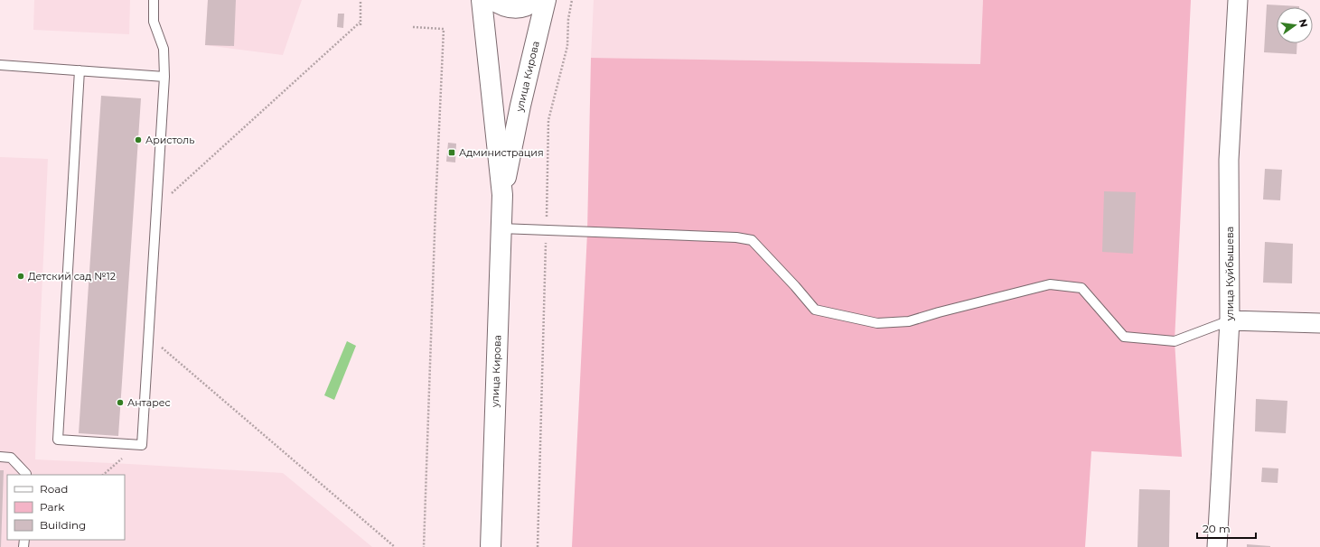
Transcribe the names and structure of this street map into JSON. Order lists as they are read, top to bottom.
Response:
{
  "streets": {
    "main road": ["улица Кирова"],
    "street": ["улица Куйбышева"]
  },
  "places": {
    "other": ["Аристоль", "Детский сад №12", "Антарес"],
    "transit": ["Администрация"]
  },
  "legend": ["Road", "Park", "Building"],
  "scale_bar": "20 m",
  "north": "right"
}
